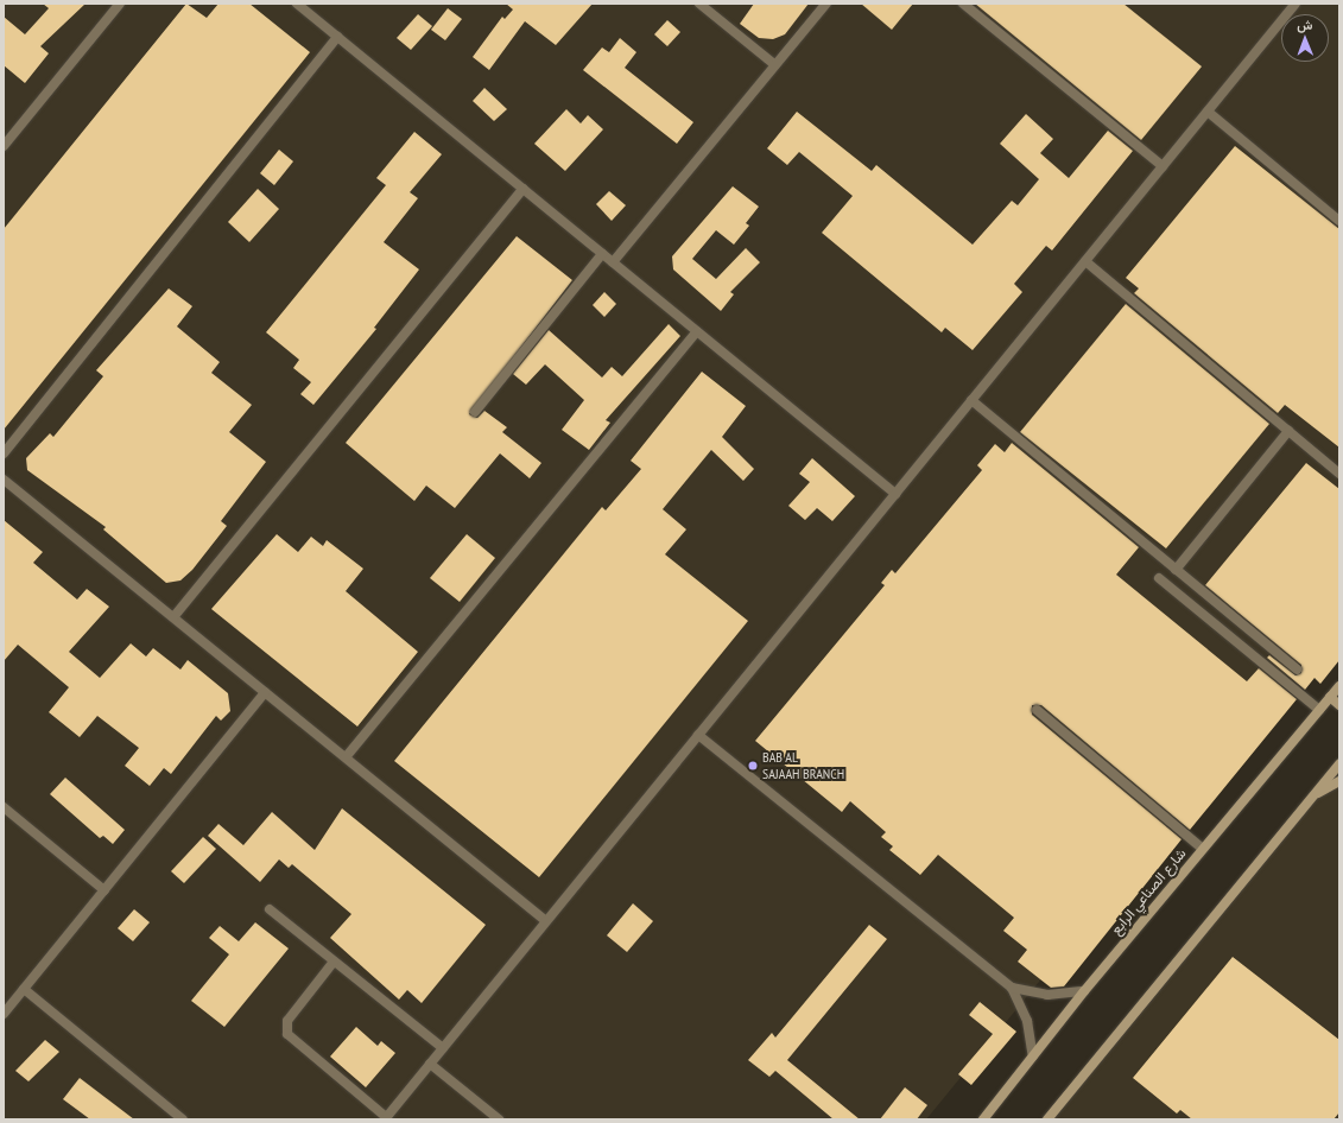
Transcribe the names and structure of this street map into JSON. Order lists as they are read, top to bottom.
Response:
{
  "streets": {
    "main road": ["شارع الصناعي الرابع"]
  },
  "places": ["BAB AL SAJAAH BRANCH"],
  "north": "top"
}
